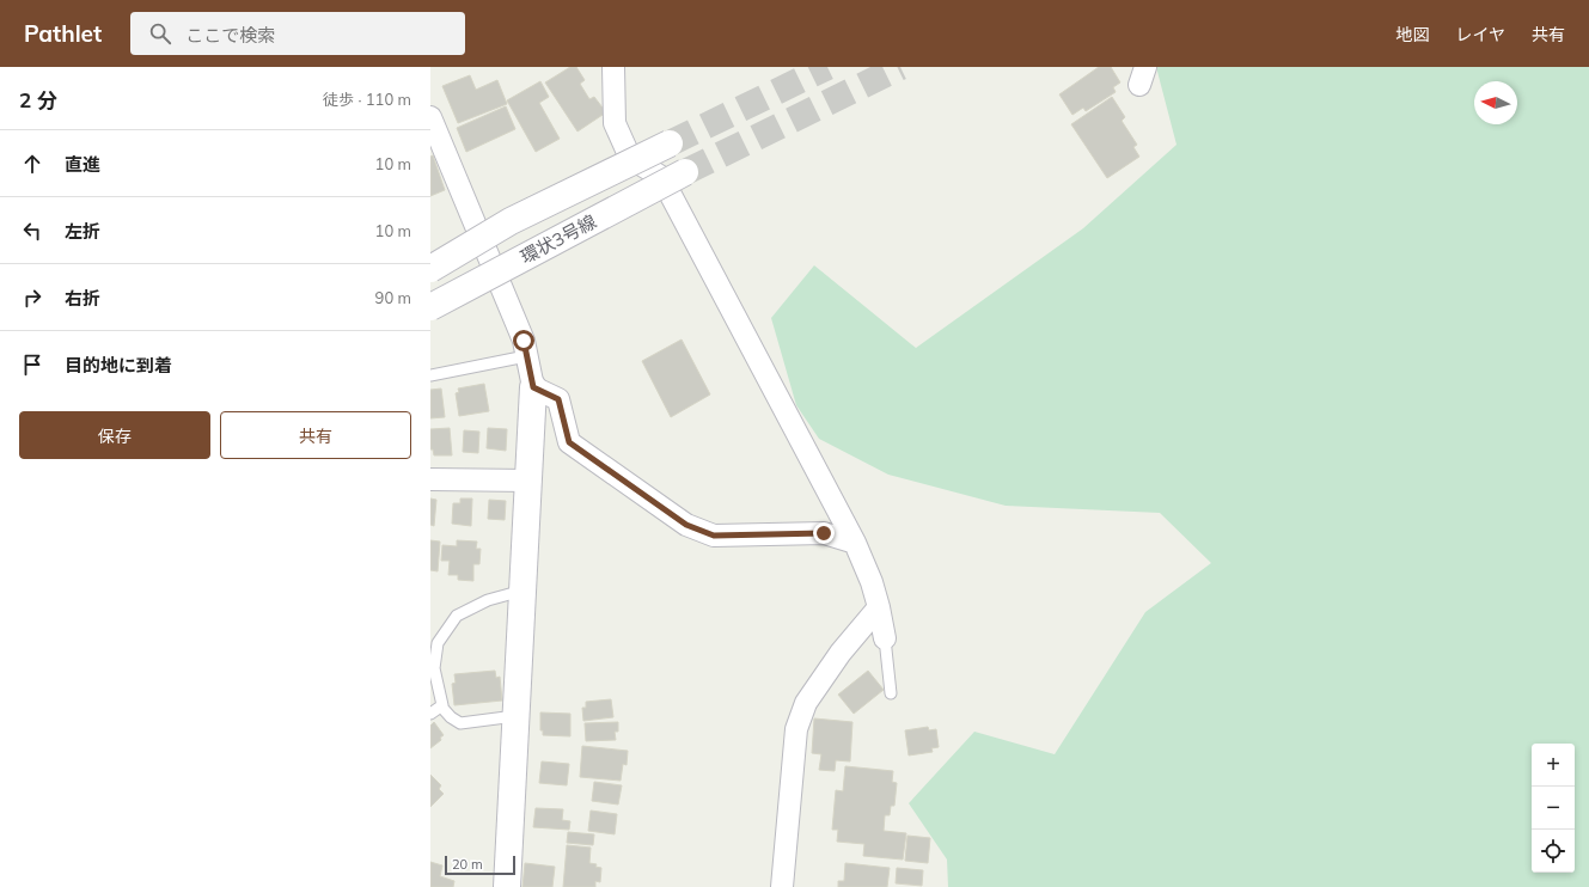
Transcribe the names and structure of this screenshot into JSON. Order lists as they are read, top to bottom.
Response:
{
  "streets": {
    "street": ["環状3号線"]
  },
  "scale_bar": "20 m",
  "north": "left",
  "page": {
    "header": "Pathlet",
    "search": "ここで検索",
    "nav": ["地図", "レイヤ", "共有"],
    "heading": ["2 分", "徒歩 · 110 m"],
    "list": [
      ["直進", "10 m"],
      ["左折", "10 m"],
      ["右折", "90 m"],
      "目的地に到着"
    ],
    "buttons": ["保存", "共有"],
    "map_buttons": ["+", "−"],
    "scale": "20 m"
  }
}
